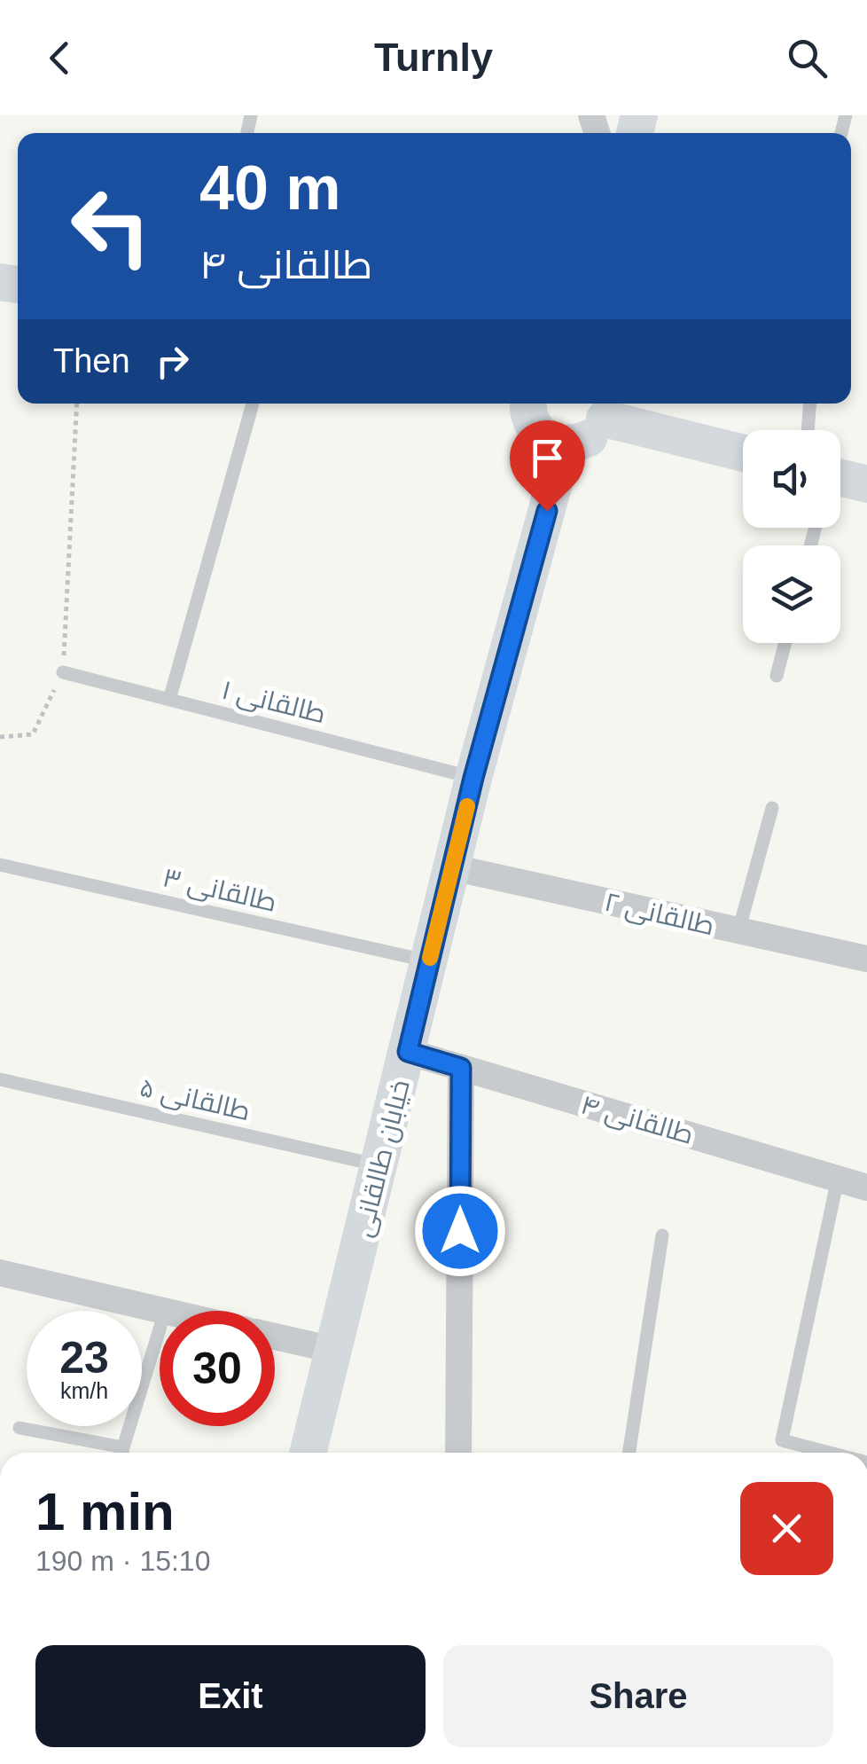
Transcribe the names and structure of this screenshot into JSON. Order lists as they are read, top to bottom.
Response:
{
  "streets": {
    "main road": ["خیابان طالقانی"],
    "street": ["طالقانی ۲", "طالقانی ۴"],
    "lane": ["طالقانی ۱", "طالقانی ۳", "طالقانی ۵"]
  },
  "crossings": [
    ["طالقانی ۱", "خیابان طالقانی"],
    ["طالقانی ۳", "خیابان طالقانی"],
    ["طالقانی ۲", "خیابان طالقانی"],
    ["طالقانی ۵", "خیابان طالقانی"],
    ["طالقانی ۴", "خیابان طالقانی"]
  ],
  "page": {
    "header": "Turnly",
    "turn": ["40 m", "طالقانی ۴"],
    "then": "Then",
    "speed": "23 km/h",
    "limit": "30",
    "heading": ["1 min", "190 m · 15:10"],
    "buttons": ["Exit", "Share"]
  }
}
